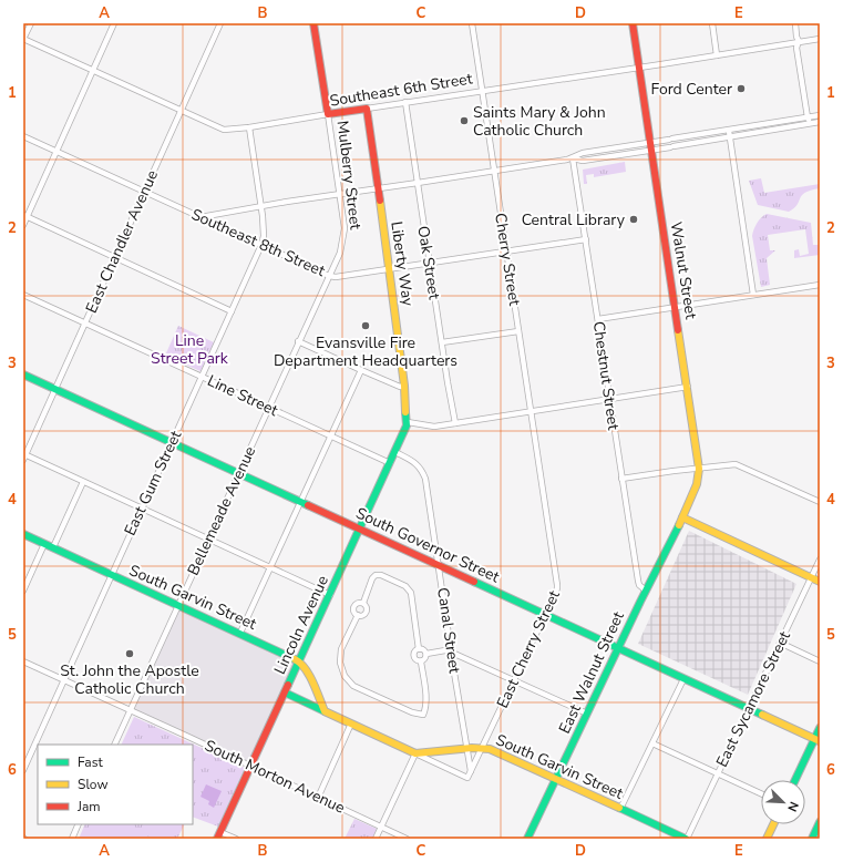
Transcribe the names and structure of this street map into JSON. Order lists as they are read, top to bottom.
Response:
{
  "streets": {
    "main road": [
      "Southeast 6th Street",
      "Mulberry Street",
      "Liberty Way",
      "Walnut Street",
      "South Governor Street",
      "South Garvin Street",
      "Lincoln Avenue",
      "East Walnut Street"
    ],
    "street": [
      "East Chandler Avenue",
      "Southeast 8th Street",
      "Cherry Street",
      "Oak Street",
      "Chestnut Street",
      "Line Street",
      "East Gum Street",
      "Bellemeade Avenue",
      "Canal Street",
      "East Cherry Street",
      "East Sycamore Street",
      "South Morton Avenue"
    ]
  },
  "crossings": [
    ["Southeast 6th Street", "Mulberry Street"],
    ["Southeast 6th Street", "East Chandler Avenue"],
    ["Southeast 6th Street", "Cherry Street"],
    ["Southeast 6th Street", "Oak Street"],
    ["Southeast 6th Street", "Liberty Way"],
    ["Southeast 6th Street", "Walnut Street"],
    ["Mulberry Street", "Southeast 8th Street"],
    ["Mulberry Street", "Bellemeade Avenue"],
    ["East Chandler Avenue", "Southeast 8th Street"],
    ["East Chandler Avenue", "Line Street"],
    ["East Chandler Avenue", "South Governor Street"],
    ["Southeast 8th Street", "Cherry Street"],
    ["Southeast 8th Street", "Oak Street"],
    ["Southeast 8th Street", "Liberty Way"],
    ["Southeast 8th Street", "Chestnut Street"],
    ["Southeast 8th Street", "East Gum Street"],
    ["Southeast 8th Street", "Bellemeade Avenue"],
    ["Cherry Street", "East Cherry Street"],
    ["Liberty Way", "Lincoln Avenue"],
    ["Walnut Street", "East Walnut Street"],
    ["Chestnut Street", "East Walnut Street"],
    ["Line Street", "East Gum Street"],
    ["Line Street", "Bellemeade Avenue"],
    ["Line Street", "Lincoln Avenue"],
    ["East Gum Street", "South Governor Street"],
    ["East Gum Street", "South Garvin Street"],
    ["East Gum Street", "South Morton Avenue"],
    ["Bellemeade Avenue", "South Governor Street"],
    ["Bellemeade Avenue", "South Garvin Street"],
    ["Bellemeade Avenue", "South Morton Avenue"],
    ["South Governor Street", "Lincoln Avenue"],
    ["South Governor Street", "Canal Street"],
    ["South Governor Street", "East Cherry Street"],
    ["South Governor Street", "East Walnut Street"],
    ["South Governor Street", "East Sycamore Street"],
    ["South Garvin Street", "Lincoln Avenue"],
    ["South Garvin Street", "Canal Street"],
    ["South Garvin Street", "East Cherry Street"],
    ["South Garvin Street", "East Walnut Street"],
    ["South Garvin Street", "East Sycamore Street"],
    ["Lincoln Avenue", "Canal Street"],
    ["Lincoln Avenue", "South Morton Avenue"],
    ["Canal Street", "East Cherry Street"]
  ],
  "parks": ["Line Street Park"],
  "places": [
    "Ford Center",
    "Saints Mary & John Catholic Church",
    "Central Library",
    "Evansville Fire Department Headquarters",
    "St. John the Apostle Catholic Church"
  ],
  "legend": ["Fast", "Slow", "Jam"],
  "north": "bottom right",
  "grid": {
    "columns": [
      "A",
      "B",
      "C",
      "D",
      "E"
    ],
    "rows": [
      "1",
      "2",
      "3",
      "4",
      "5",
      "6"
    ]
  }
}
